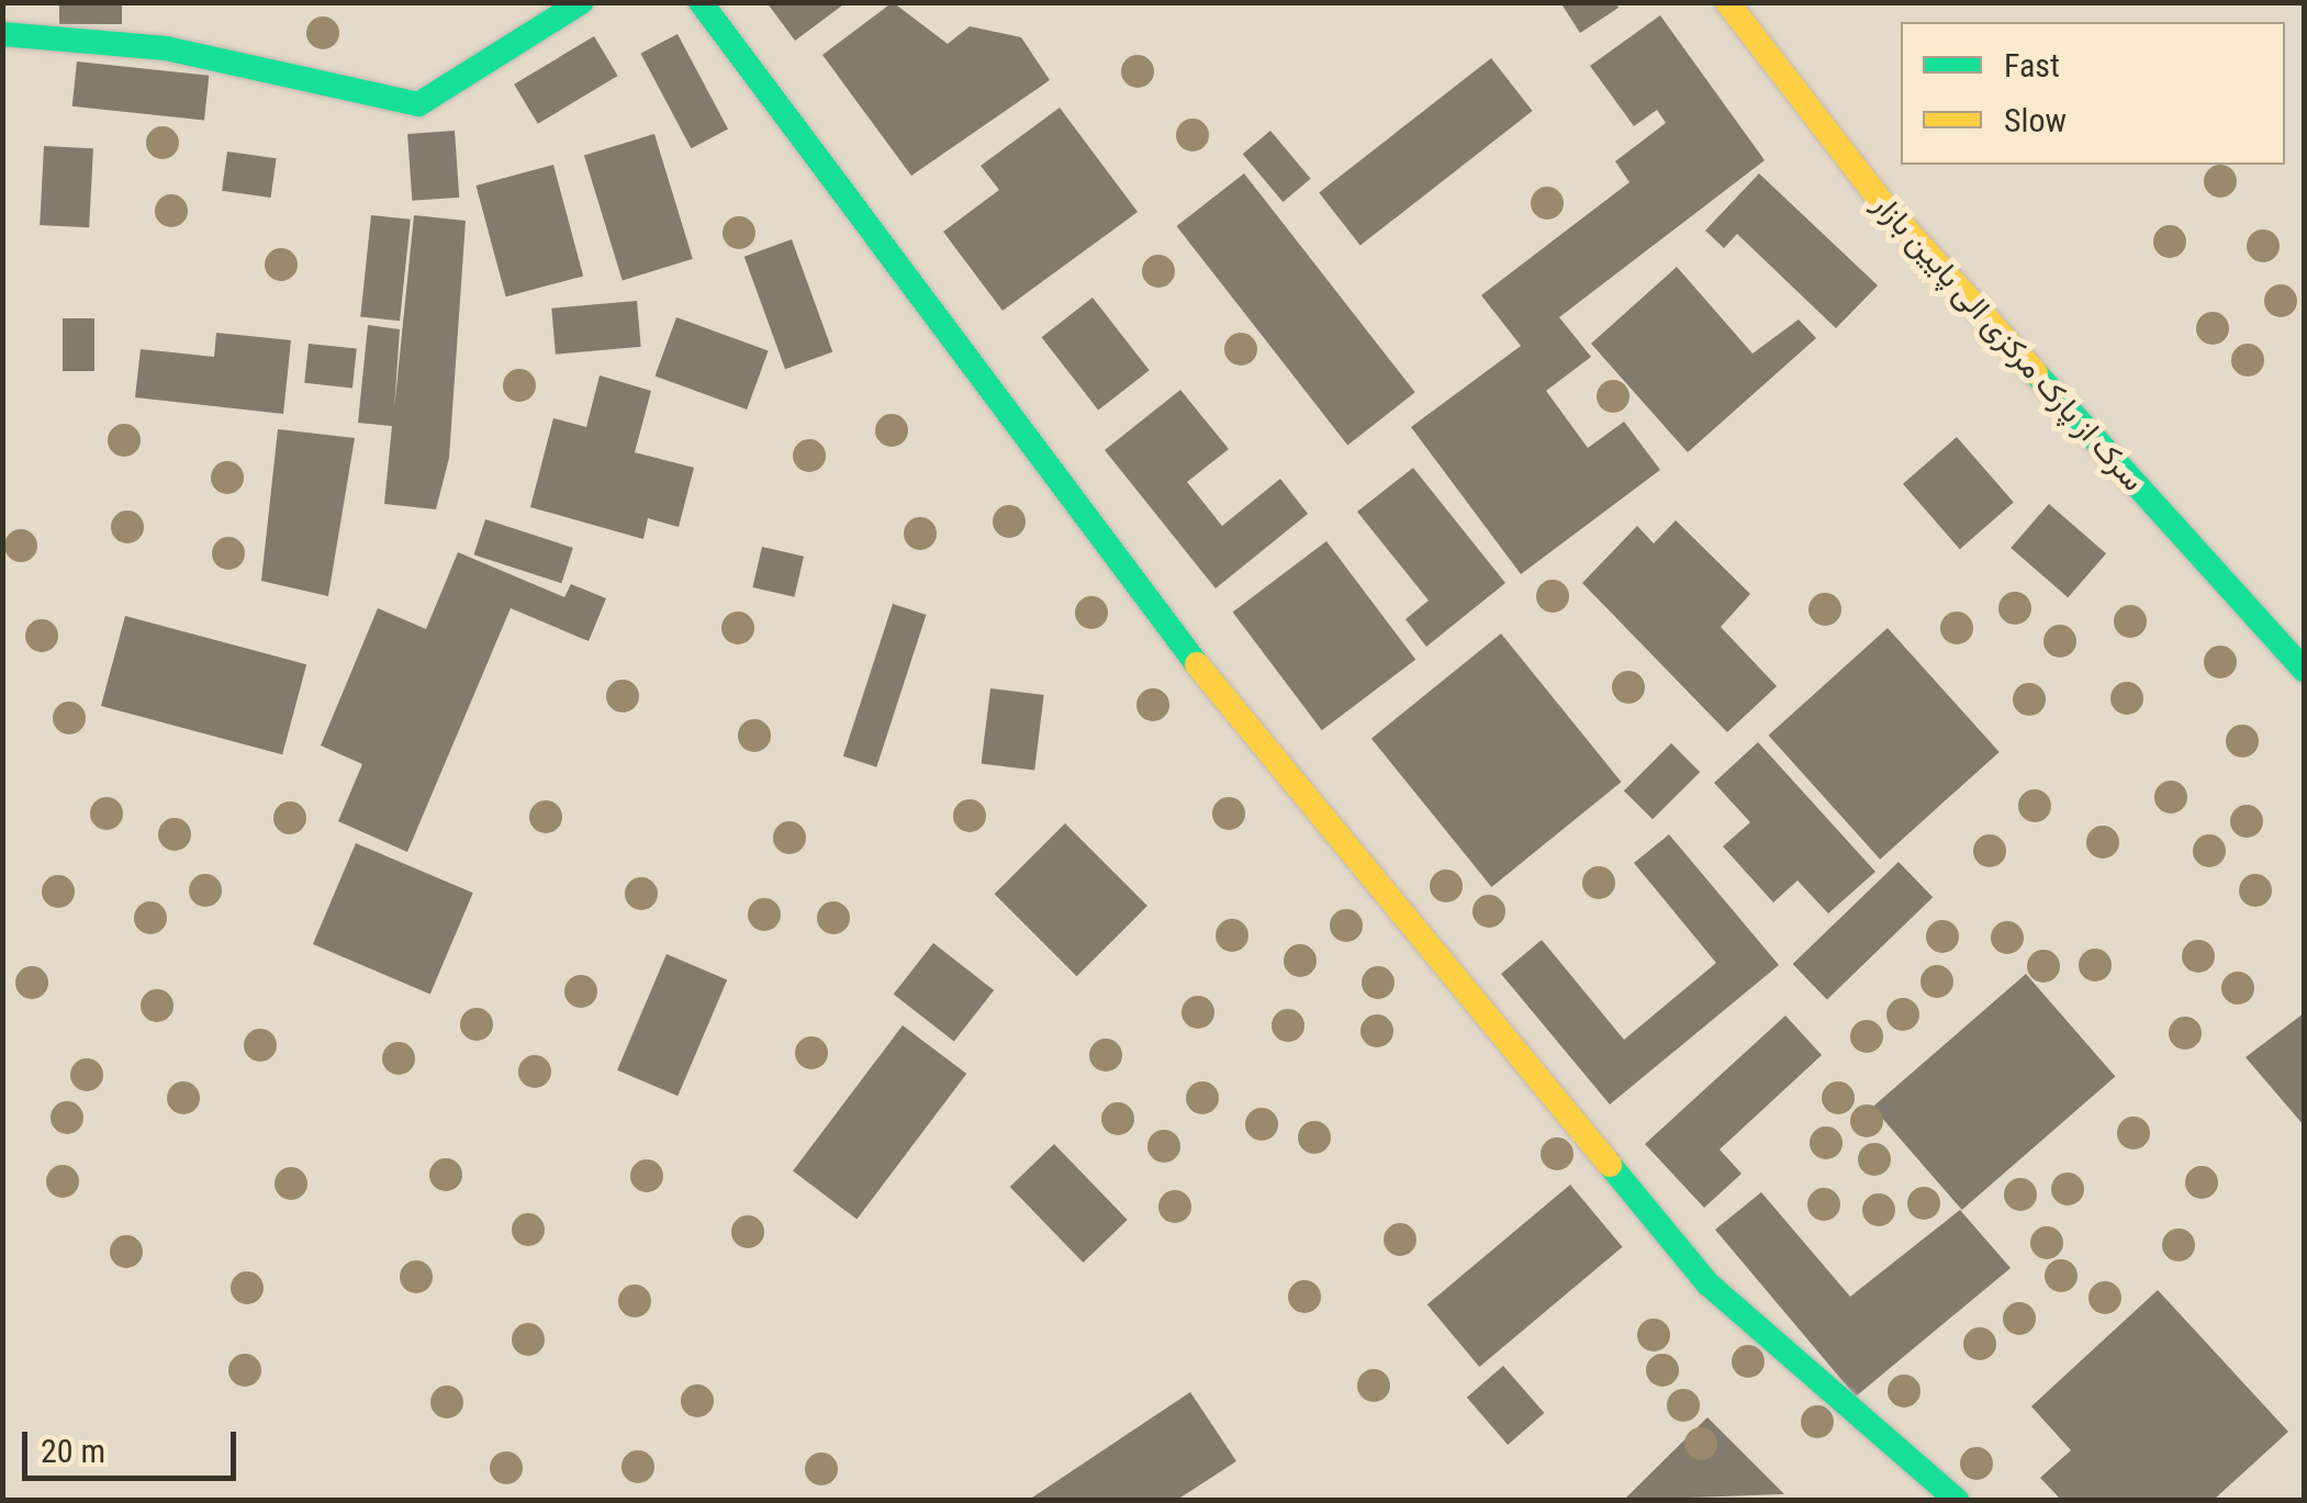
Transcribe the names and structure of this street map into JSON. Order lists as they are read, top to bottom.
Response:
{
  "streets": {
    "street": ["سرک از پارک مرکزی الی پایین بازار"]
  },
  "legend": ["Fast", "Slow"],
  "scale_bar": "20 m"
}
